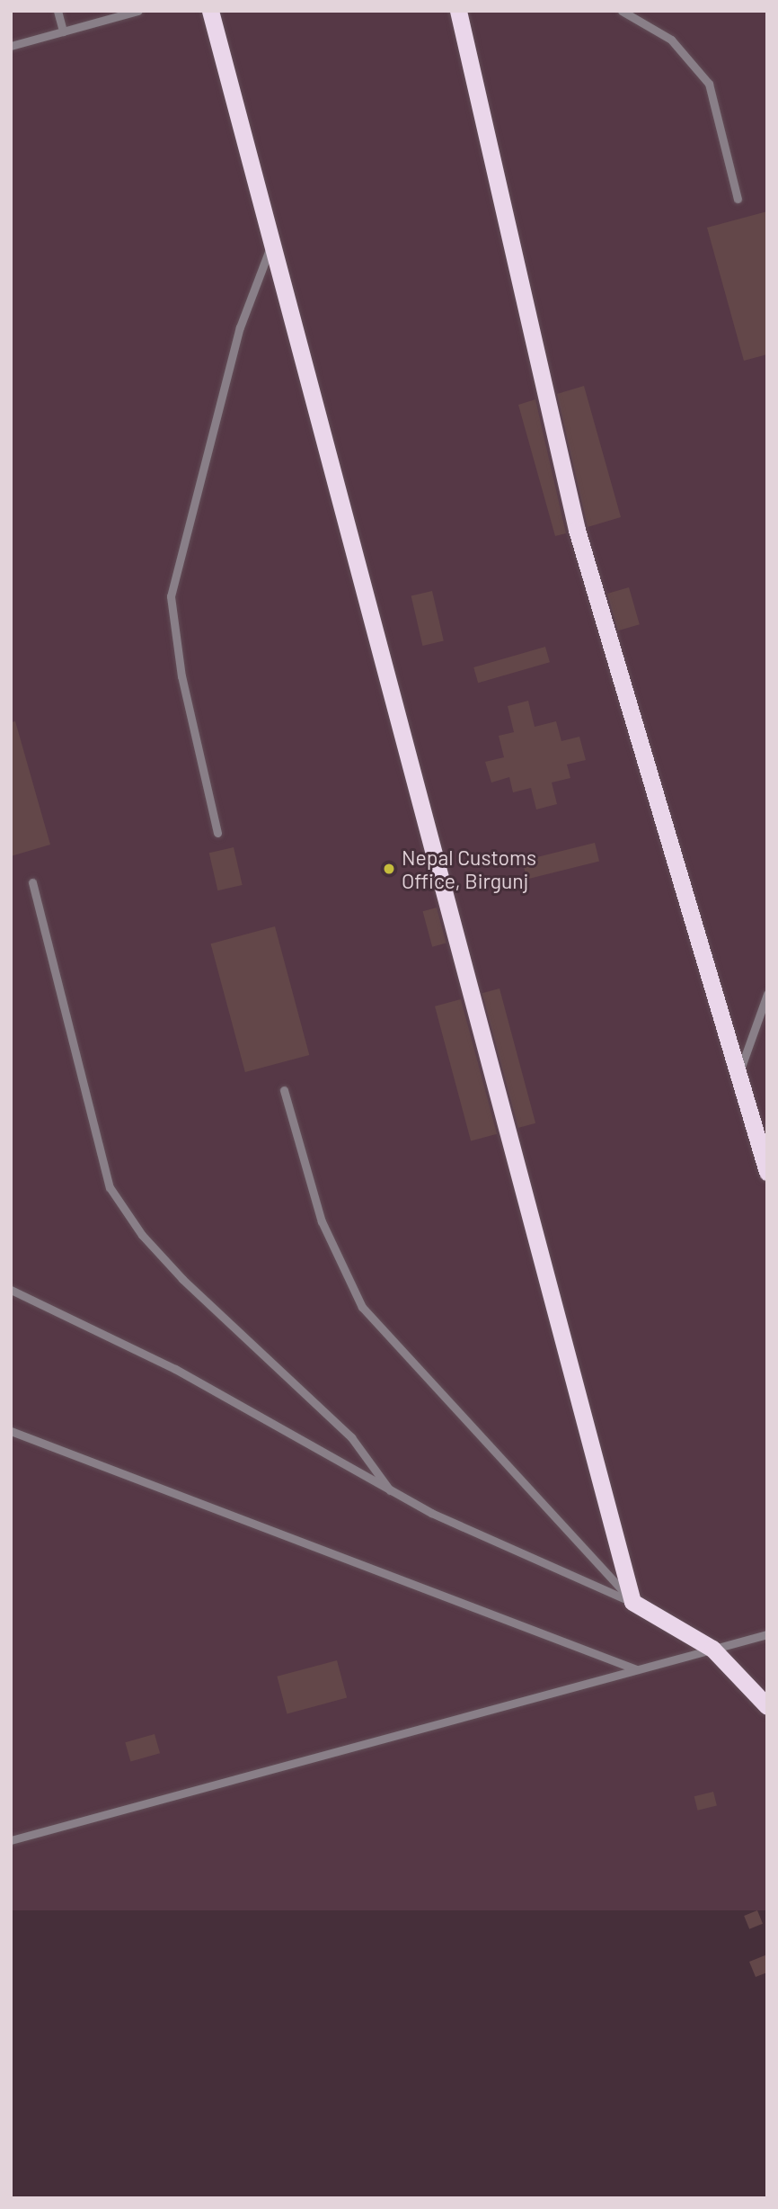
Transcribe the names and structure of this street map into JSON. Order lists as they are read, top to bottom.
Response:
{
  "places": ["Nepal Customs Office, Birgunj"]
}
